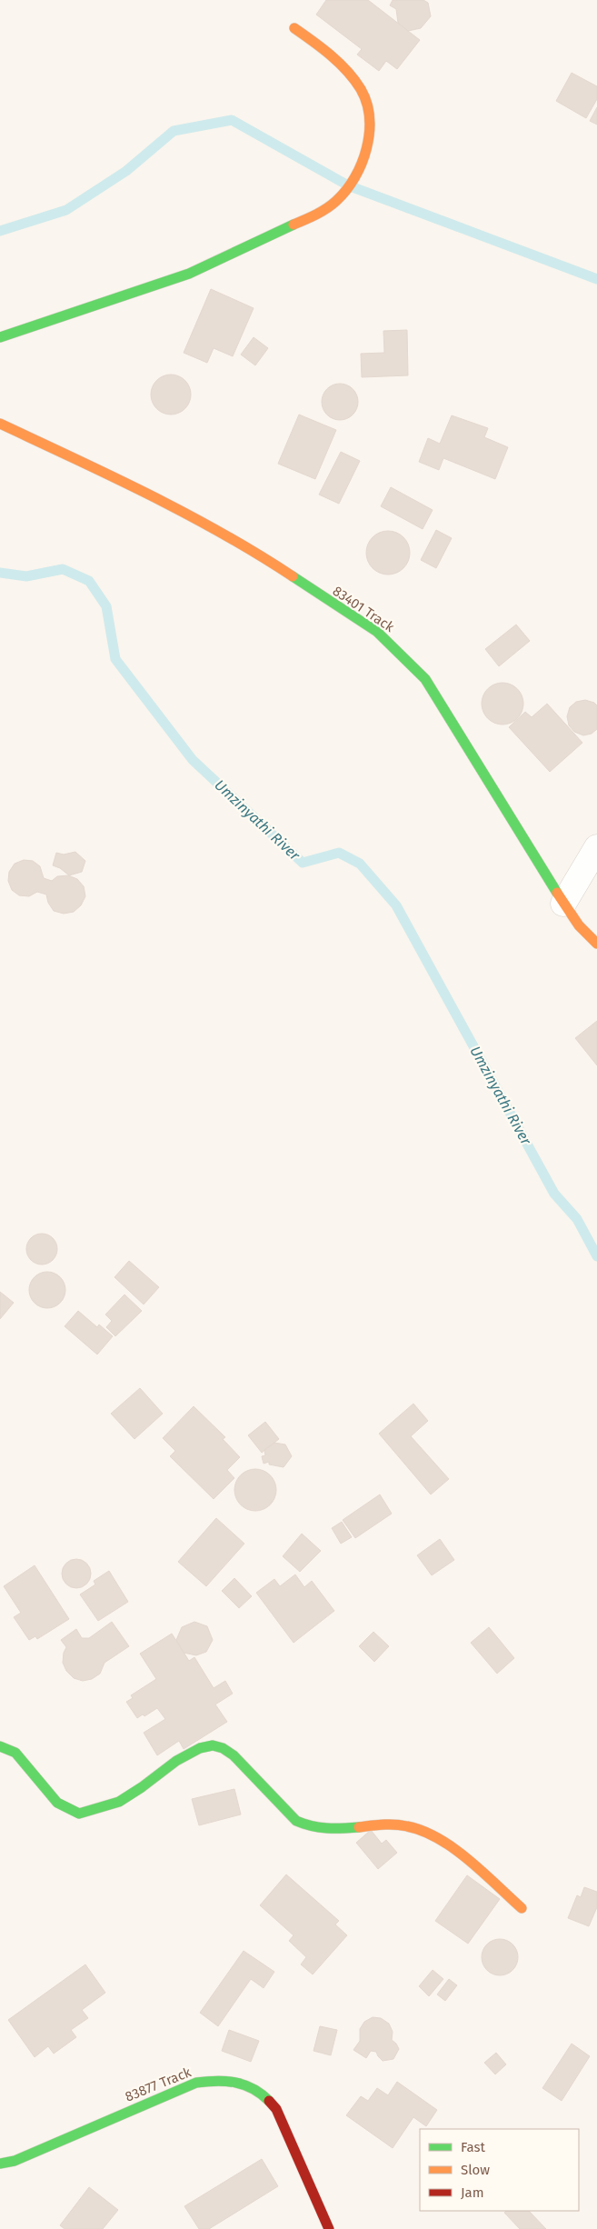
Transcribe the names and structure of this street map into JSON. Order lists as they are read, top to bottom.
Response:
{
  "streets": {
    "street": ["83401 Track", "83877 Track"]
  },
  "water": ["Umzinyathi River"],
  "legend": ["Fast", "Slow", "Jam"]
}
